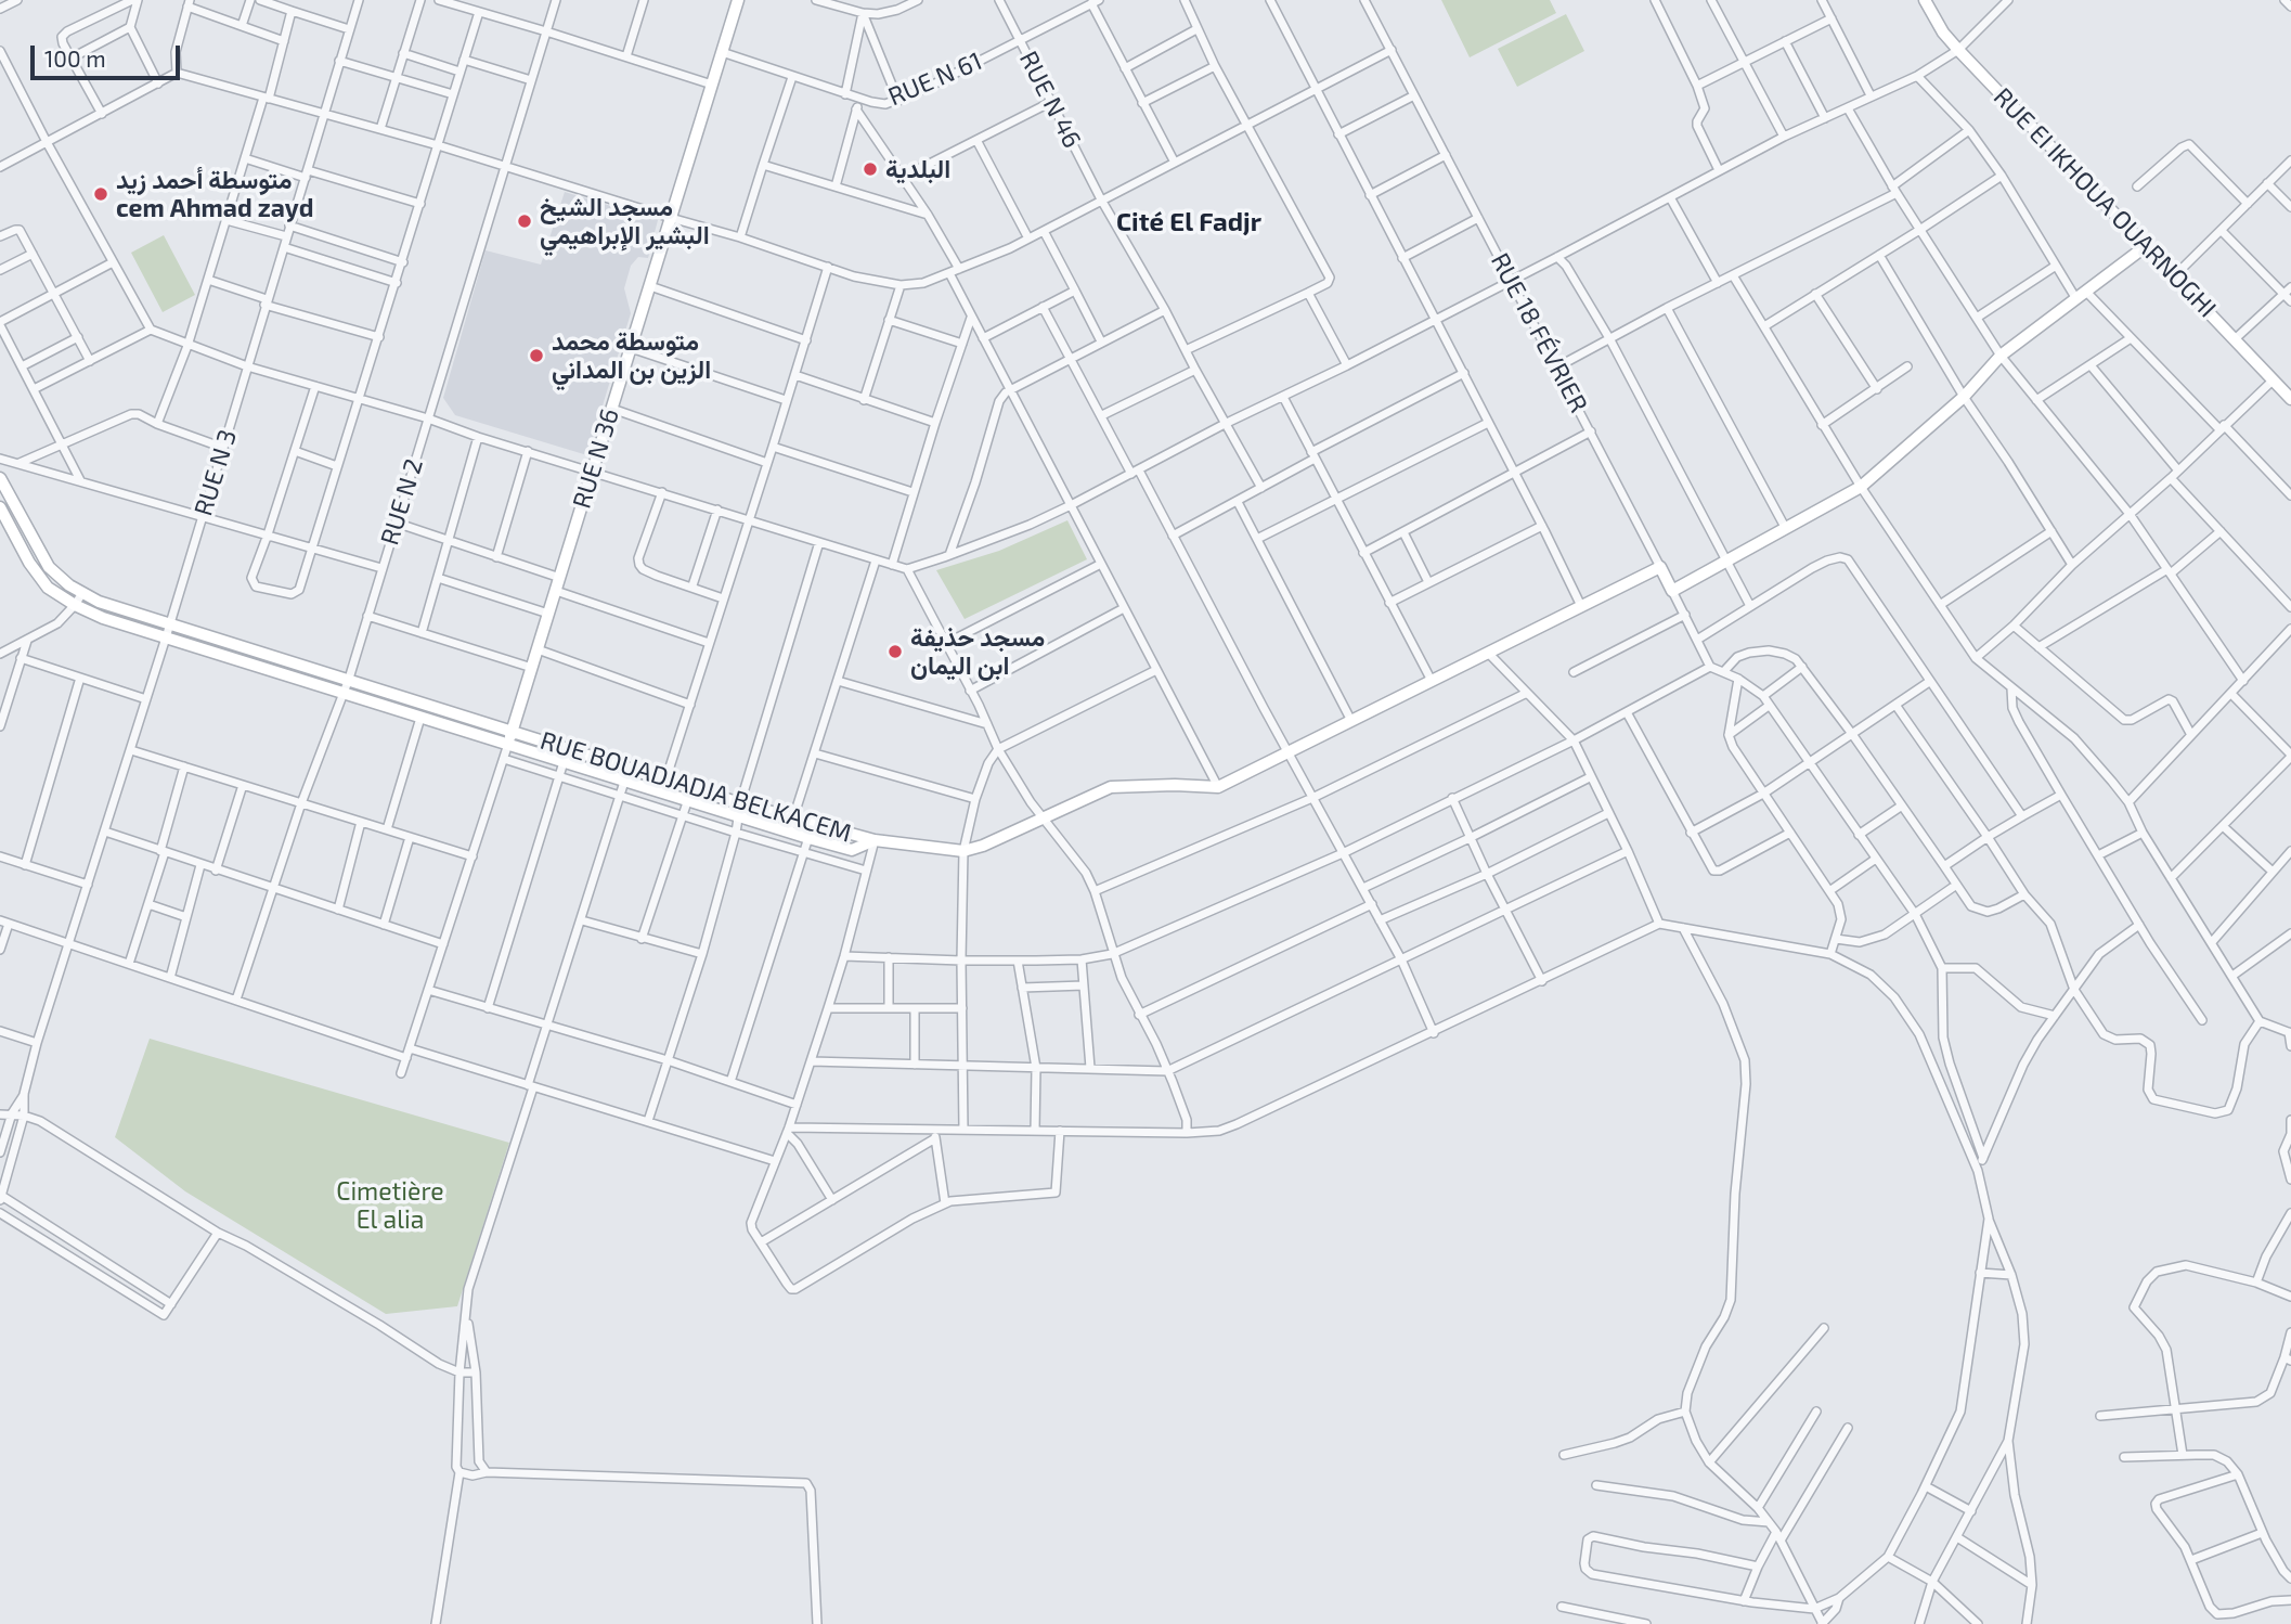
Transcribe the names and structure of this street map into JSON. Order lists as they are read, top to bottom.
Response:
{
  "streets": {
    "street": [
      "RUE N 61",
      "RUE N 46",
      "RUE EI IKHOUA OUARNOGHI",
      "RUE 18 FÉVRIER",
      "RUE N 36",
      "RUE N 3",
      "RUE N 2",
      "RUE BOUADJADJA BELKACEM"
    ]
  },
  "crossings": [
    ["RUE N 61", "RUE N 46"],
    ["RUE N 61", "RUE N 36"],
    ["RUE N 36", "RUE BOUADJADJA BELKACEM"],
    ["RUE N 3", "RUE BOUADJADJA BELKACEM"],
    ["RUE N 2", "RUE BOUADJADJA BELKACEM"]
  ],
  "districts": ["Cité El Fadjr"],
  "parks": ["Cimetière El alia"],
  "places": [
    "البلدية",
    "متوسطة أحمد زيد cem Ahmad zayd",
    "مسجد الشيخ البشير الإبراهيمي",
    "متوسطة محمد الزين بن المداني",
    "مسجد حذيفة ابن اليمان"
  ],
  "scale_bar": "100 m"
}
